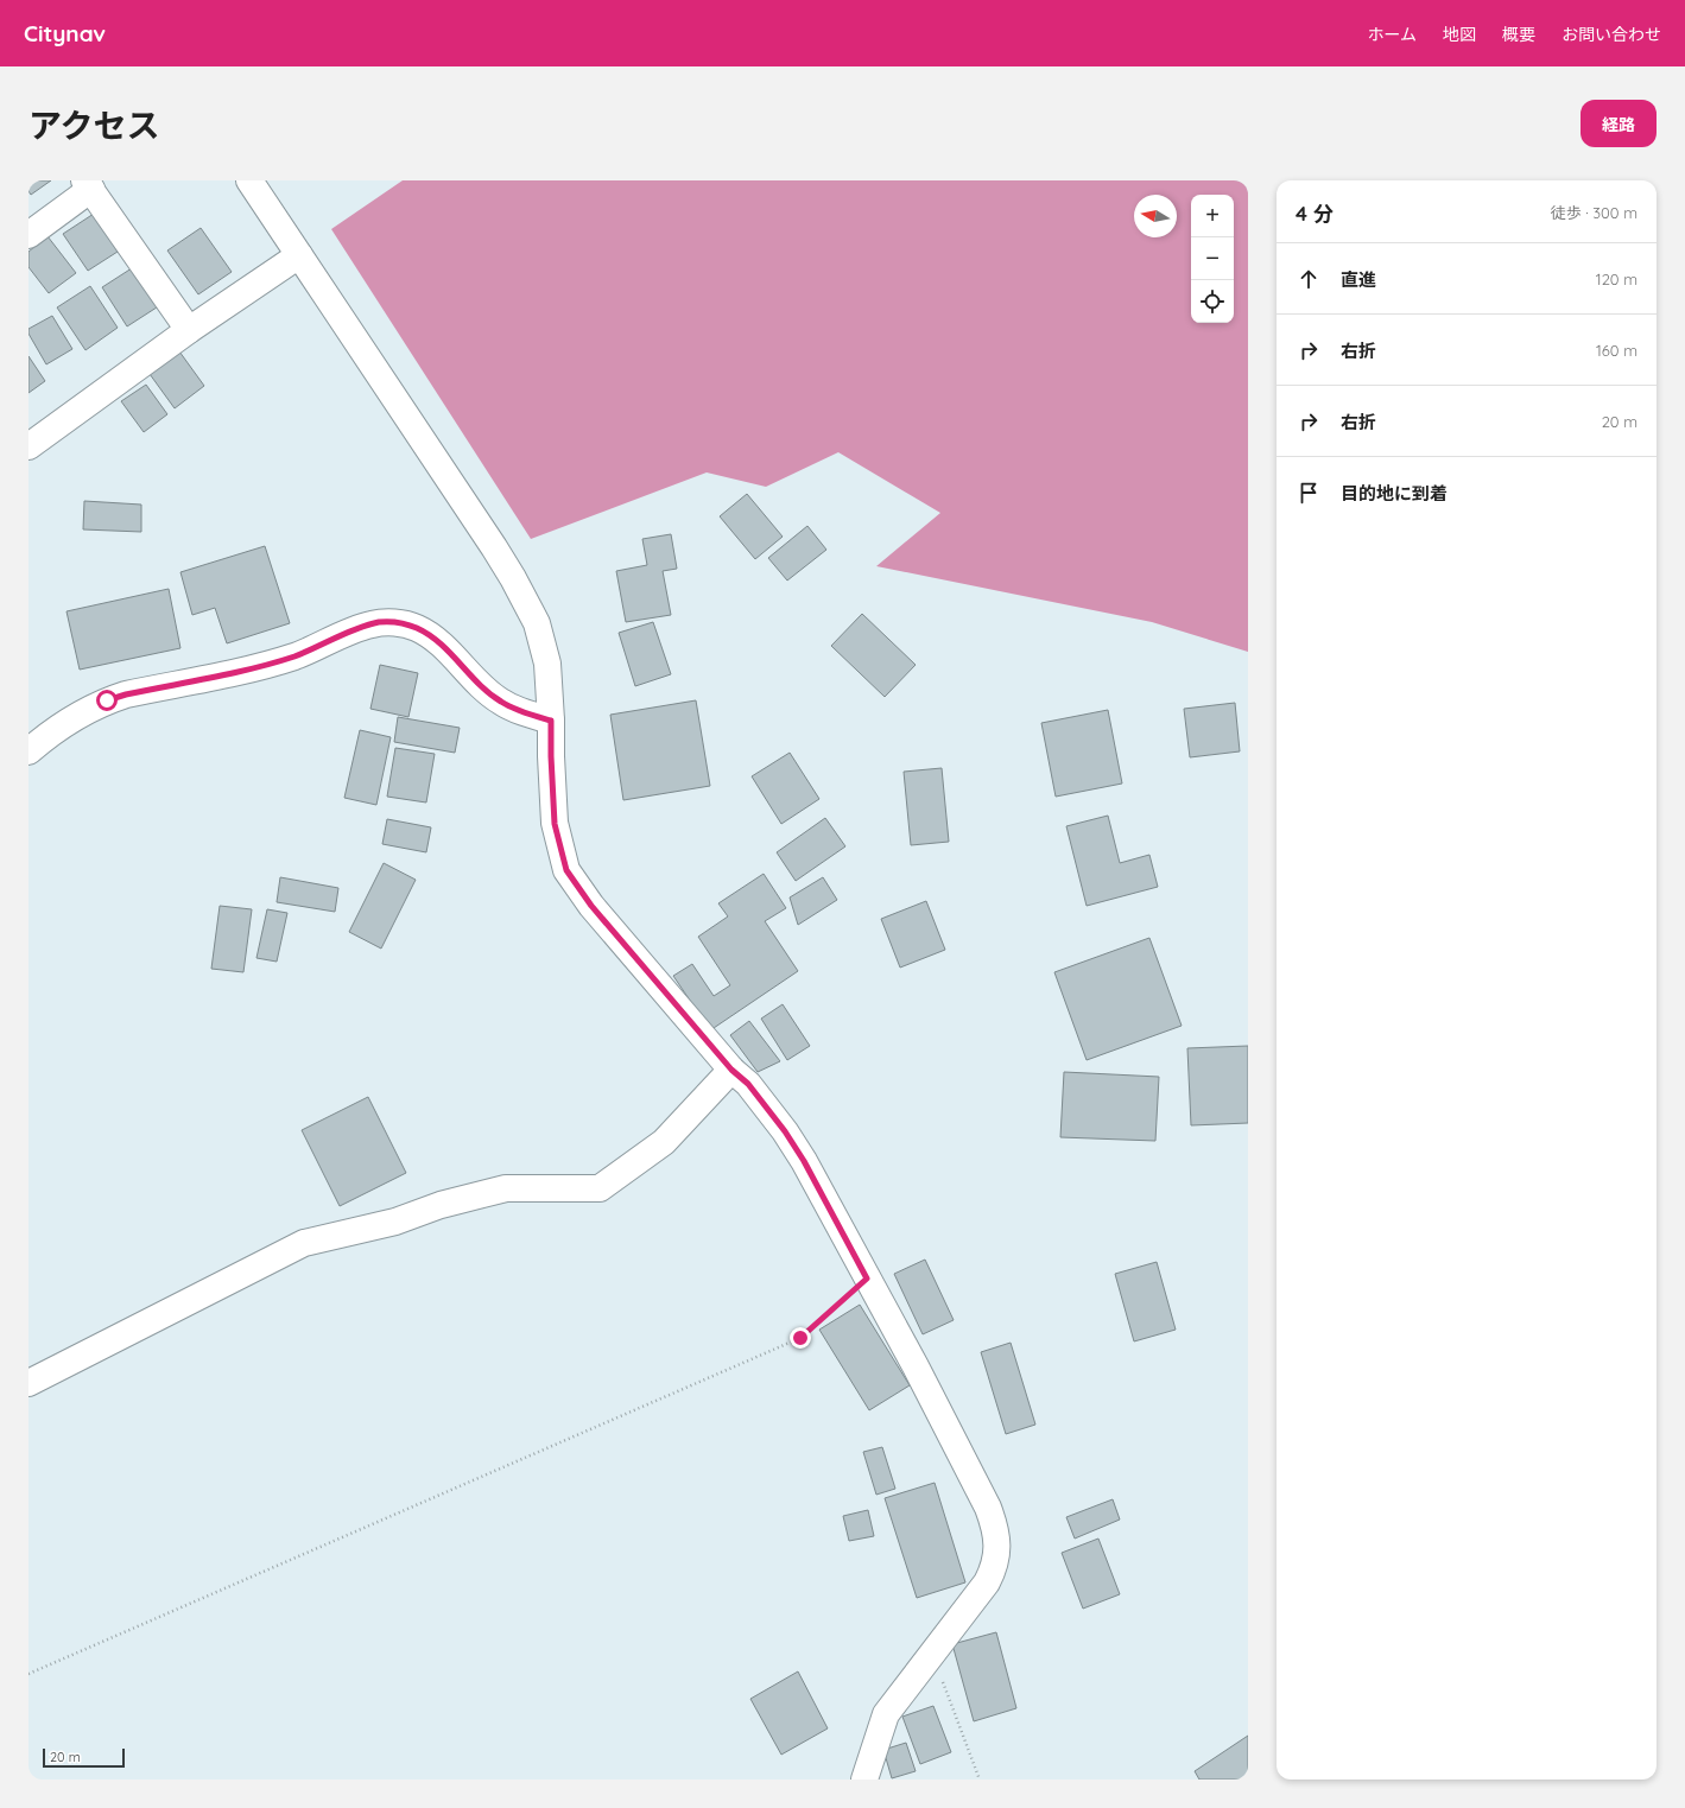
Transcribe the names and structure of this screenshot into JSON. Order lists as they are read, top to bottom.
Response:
{
  "scale_bar": "20 m",
  "north": "left",
  "page": {
    "header": "Citynav",
    "nav": [
      "ホーム",
      "地図",
      "概要",
      "お問い合わせ"
    ],
    "title": "アクセス",
    "buttons": "経路",
    "heading": ["4 分", "徒歩 · 300 m"],
    "map_buttons": ["+", "−"],
    "list": [
      ["直進", "120 m"],
      ["右折", "160 m"],
      ["右折", "20 m"],
      "目的地に到着"
    ],
    "scale": "20 m"
  }
}
